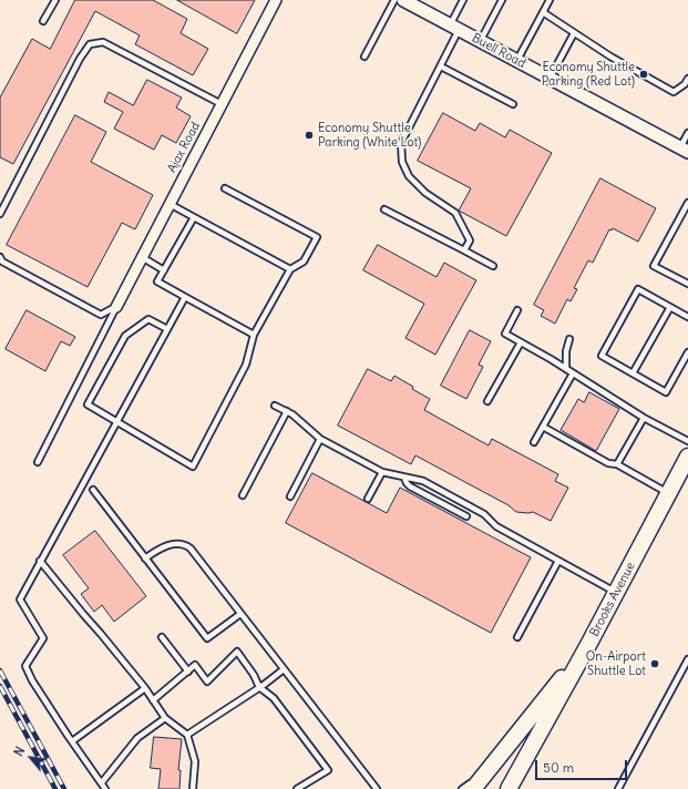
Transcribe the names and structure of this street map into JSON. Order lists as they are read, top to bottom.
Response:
{
  "streets": {
    "main road": ["Brooks Avenue"],
    "street": ["Buell Road", "Ajax Road"]
  },
  "places": ["Economy Shuttle Parking (Red Lot)", "Economy Shuttle Parking (White Lot)", "On-Airport Shuttle Lot"],
  "scale_bar": "50 m",
  "north": "top left"
}
